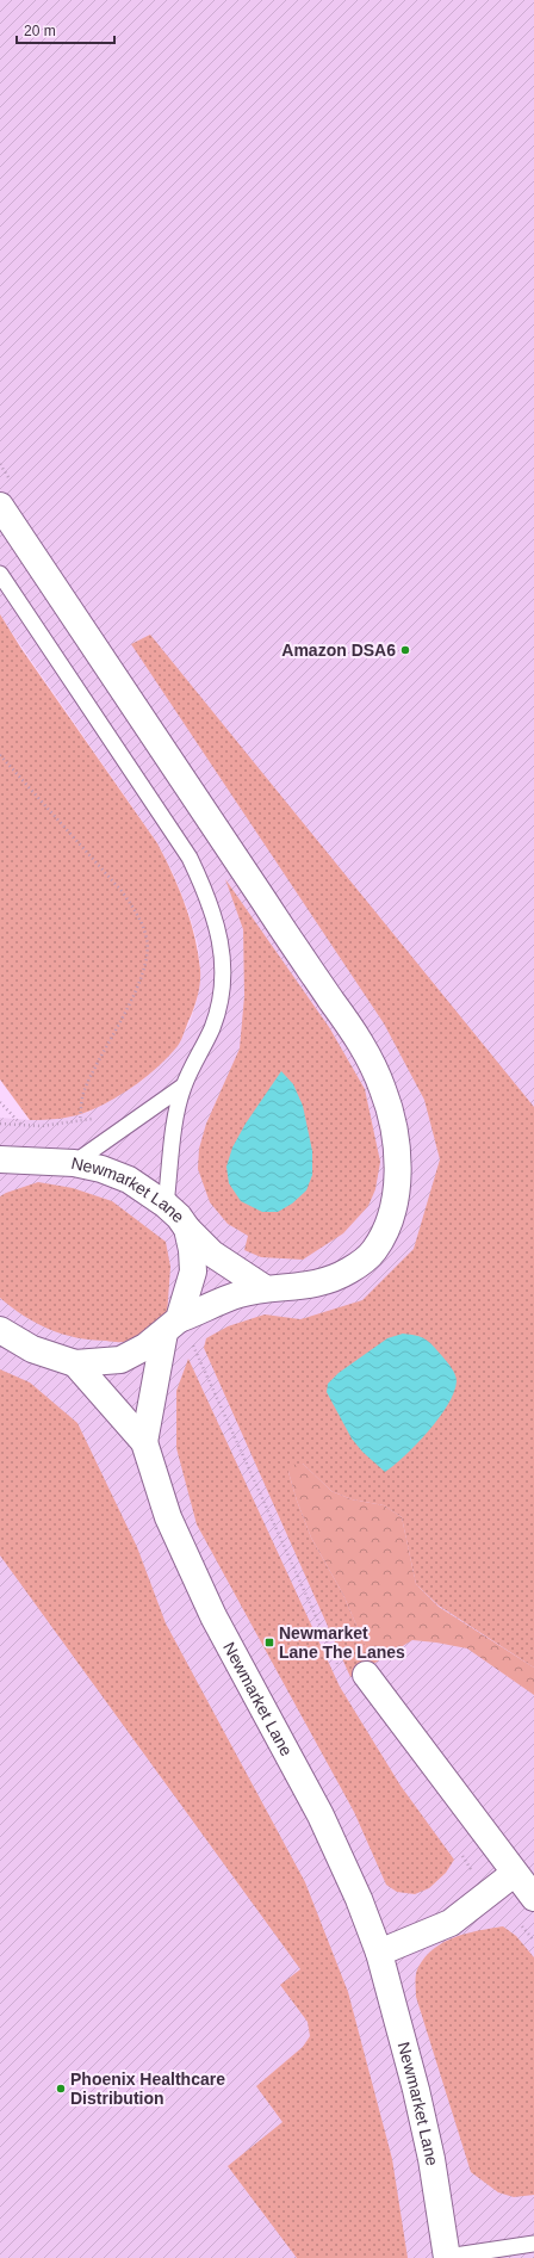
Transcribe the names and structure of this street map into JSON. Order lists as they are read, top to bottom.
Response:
{
  "streets": {
    "street": ["Newmarket Lane"]
  },
  "places": {
    "other": ["Amazon DSA6", "Phoenix Healthcare Distribution"],
    "transit": ["Newmarket Lane The Lanes"]
  },
  "scale_bar": "20 m"
}
